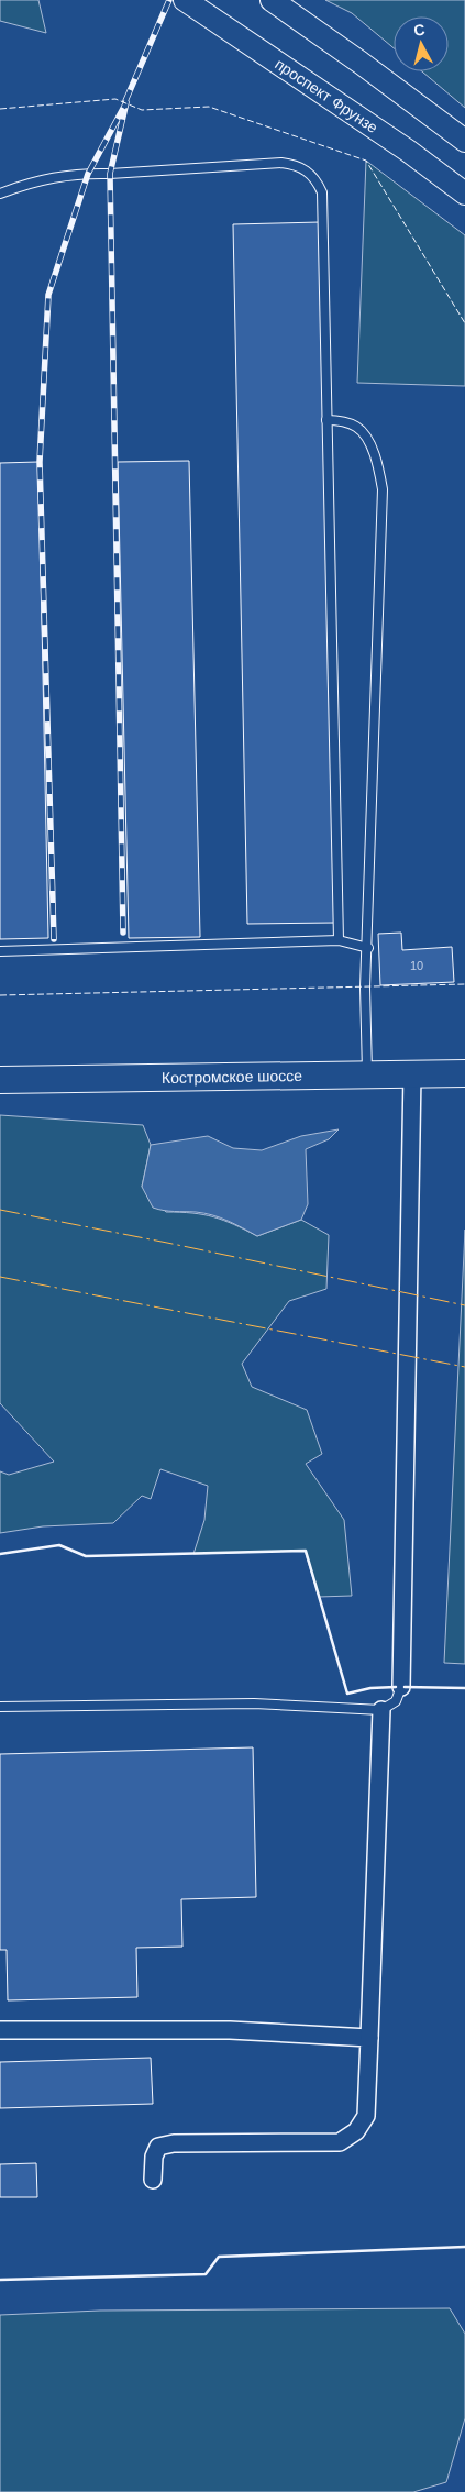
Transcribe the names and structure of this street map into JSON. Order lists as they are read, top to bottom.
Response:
{
  "streets": {
    "highway": ["Костромское шоссе"],
    "main road": ["проспект Фрунзе"]
  },
  "house_numbers": ["10"],
  "north": "top"
}
